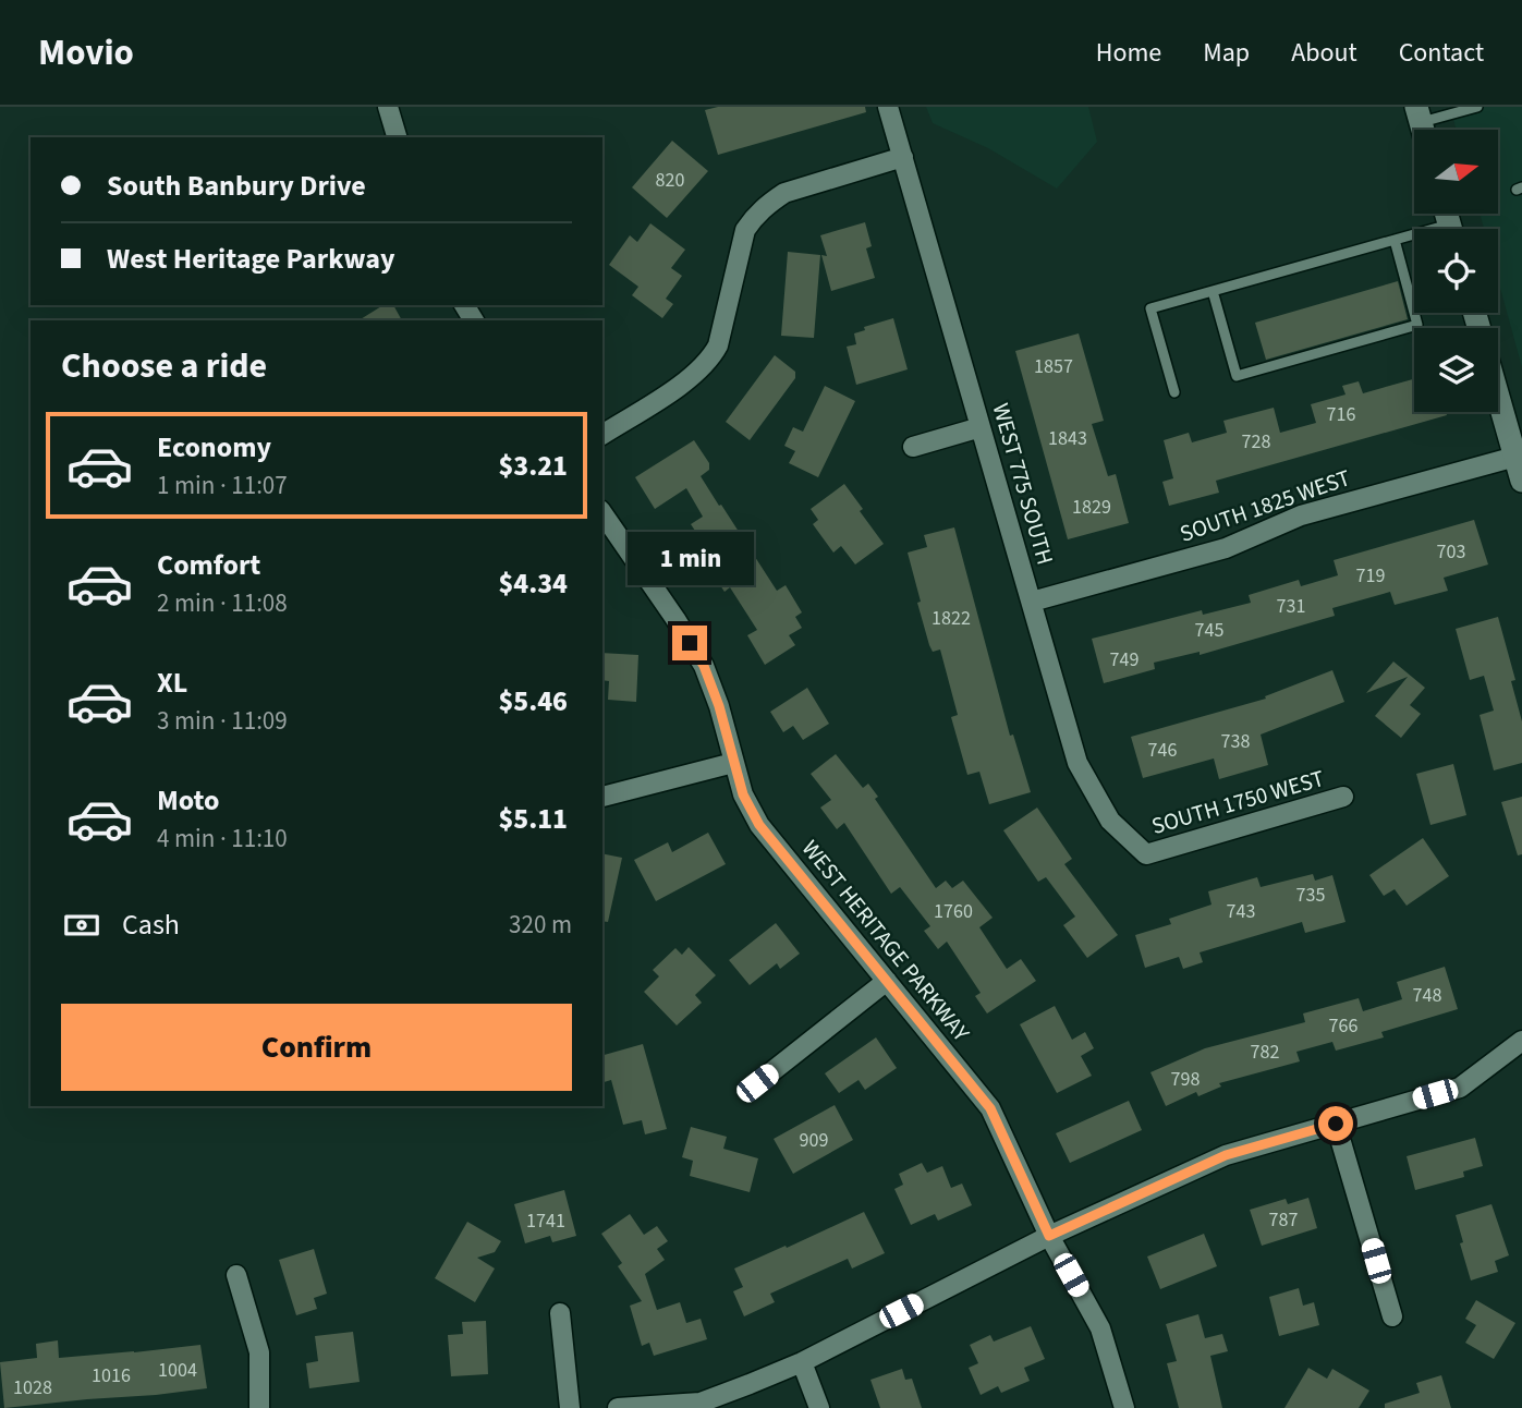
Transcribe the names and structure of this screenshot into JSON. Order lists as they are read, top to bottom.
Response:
{
  "streets": {
    "street": [
      "WEST 775 SOUTH",
      "SOUTH 1825 WEST",
      "SOUTH 1750 WEST",
      "WEST HERITAGE PARKWAY"
    ]
  },
  "crossings": [
    ["WEST 775 SOUTH", "SOUTH 1825 WEST"],
    ["WEST 775 SOUTH", "SOUTH 1750 WEST"]
  ],
  "house_numbers": [
    "820",
    "1857",
    "716",
    "1843",
    "728",
    "1829",
    "703",
    "719",
    "731",
    "1822",
    "745",
    "749",
    "738",
    "746",
    "735",
    "1760",
    "743",
    "748",
    "766",
    "782",
    "798",
    "909",
    "787",
    "1741",
    "1004",
    "1016",
    "1028"
  ],
  "north": "right",
  "page": {
    "header": "Movio",
    "nav": [
      "Home",
      "Map",
      "About",
      "Contact"
    ],
    "banner": ["South Banbury Drive", "West Heritage Parkway"],
    "heading": "Choose a ride",
    "list": [
      {
        "name": "Economy",
        "note": "1 min · 11:07",
        "value": "$3.21"
      },
      {
        "name": "Comfort",
        "note": "2 min · 11:08",
        "value": "$4.34"
      },
      {
        "name": "XL",
        "note": "3 min · 11:09",
        "value": "$5.46"
      },
      {
        "name": "Moto",
        "note": "4 min · 11:10",
        "value": "$5.11"
      }
    ],
    "bubble": "1 min",
    "pay": ["Cash", "320 m"],
    "buttons": "Confirm"
  }
}
